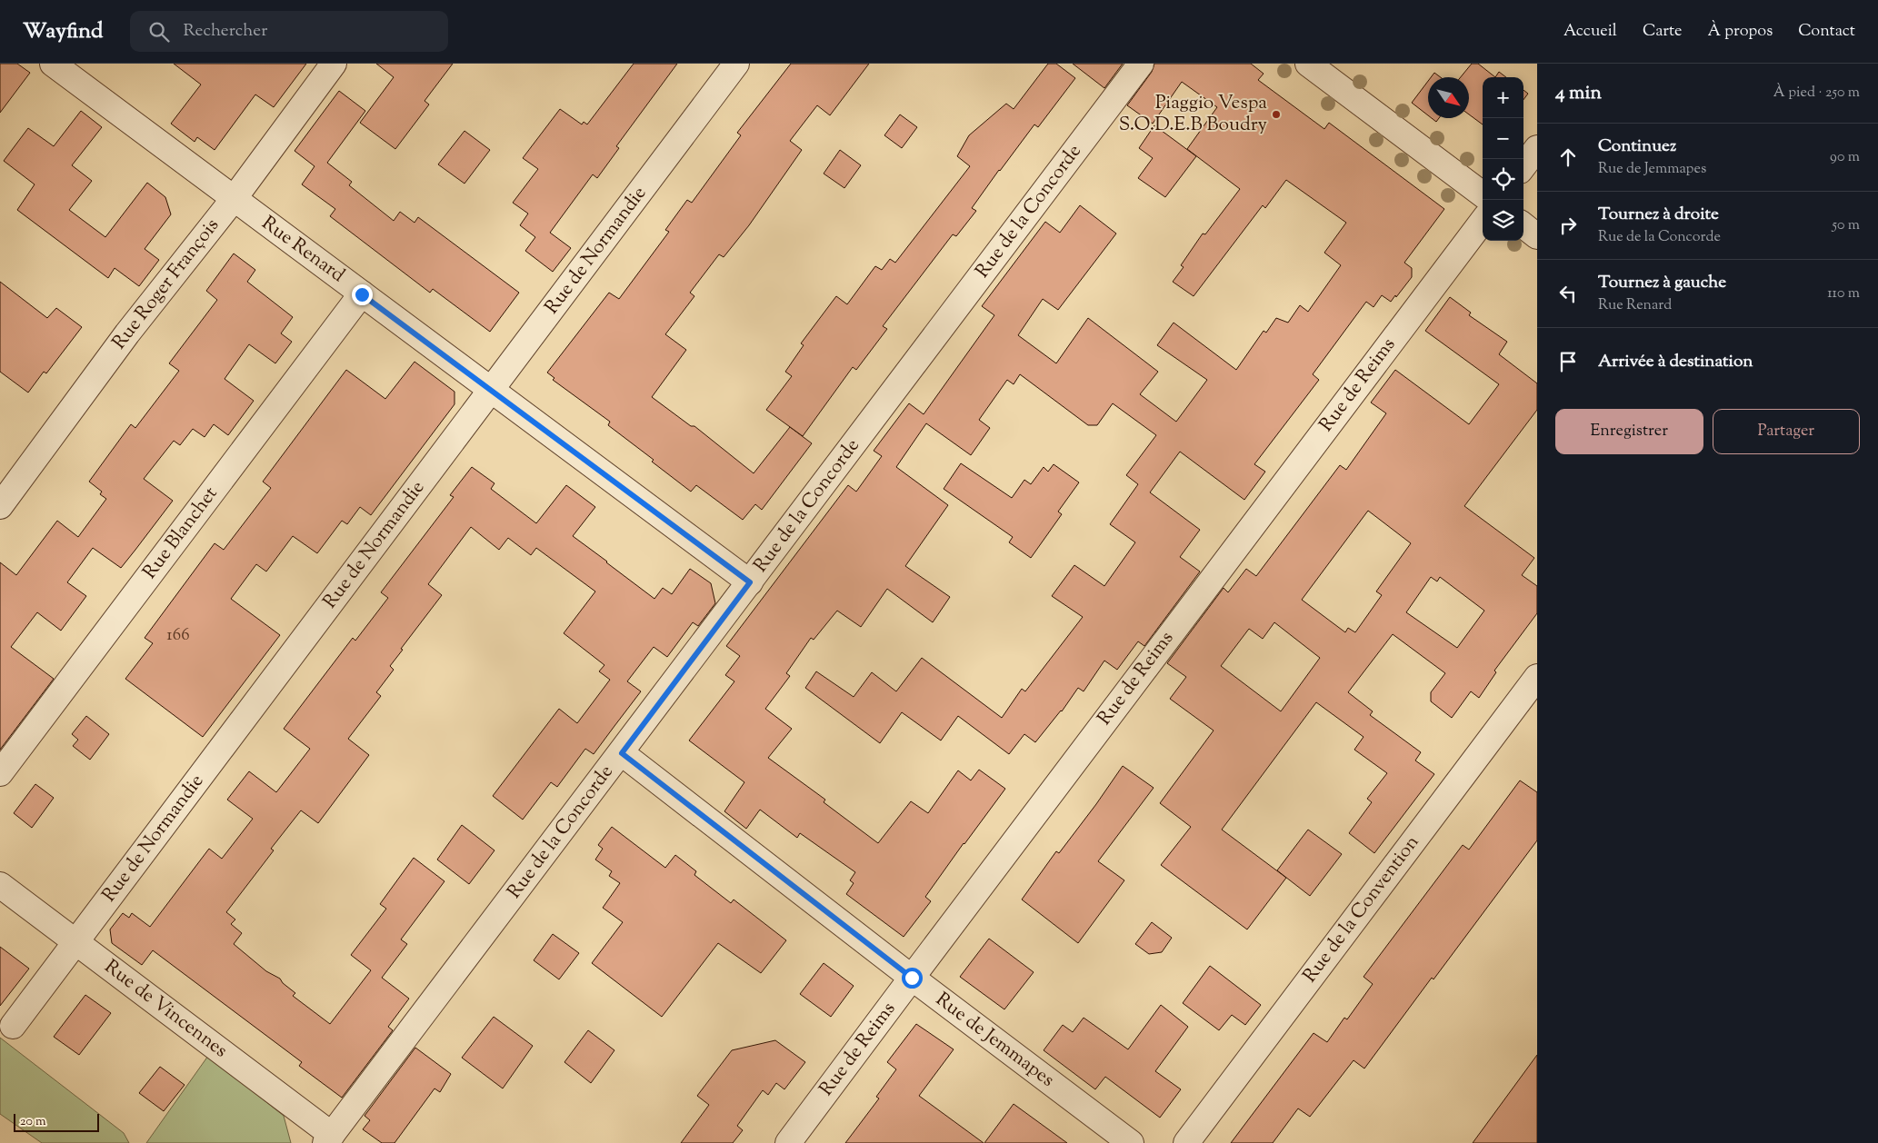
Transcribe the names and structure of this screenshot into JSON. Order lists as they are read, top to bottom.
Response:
{
  "streets": {
    "street": [
      "Rue de la Concorde",
      "Rue Renard",
      "Rue de Normandie",
      "Rue Roger François",
      "Rue de Reims",
      "Rue Blanchet",
      "Rue de la Convention",
      "Rue de Vincennes",
      "Rue de Jemmapes"
    ]
  },
  "crossings": [
    ["Rue de la Concorde", "Rue Renard"],
    ["Rue de la Concorde", "Rue de Vincennes"],
    ["Rue de la Concorde", "Rue de Jemmapes"],
    ["Rue Renard", "Rue de Normandie"],
    ["Rue Renard", "Rue Roger François"],
    ["Rue Renard", "Rue Blanchet"],
    ["Rue de Normandie", "Rue de Vincennes"],
    ["Rue de Reims", "Rue de Jemmapes"]
  ],
  "places": ["Piaggio Vespa S.O.D.E.B Boudry"],
  "house_numbers": ["166"],
  "scale_bar": "20 m",
  "north": "bottom right",
  "page": {
    "header": "Wayfind",
    "search": "Rechercher",
    "nav": [
      "Accueil",
      "Carte",
      "À propos",
      "Contact"
    ],
    "heading": ["4 min", "À pied · 250 m"],
    "map_buttons": ["+", "−"],
    "list": [
      ["Continuez", "Rue de Jemmapes", "90 m"],
      ["Tournez à droite", "Rue de la Concorde", "50 m"],
      ["Tournez à gauche", "Rue Renard", "110 m"],
      "Arrivée à destination"
    ],
    "buttons": ["Enregistrer", "Partager"],
    "scale": "20 m"
  }
}
